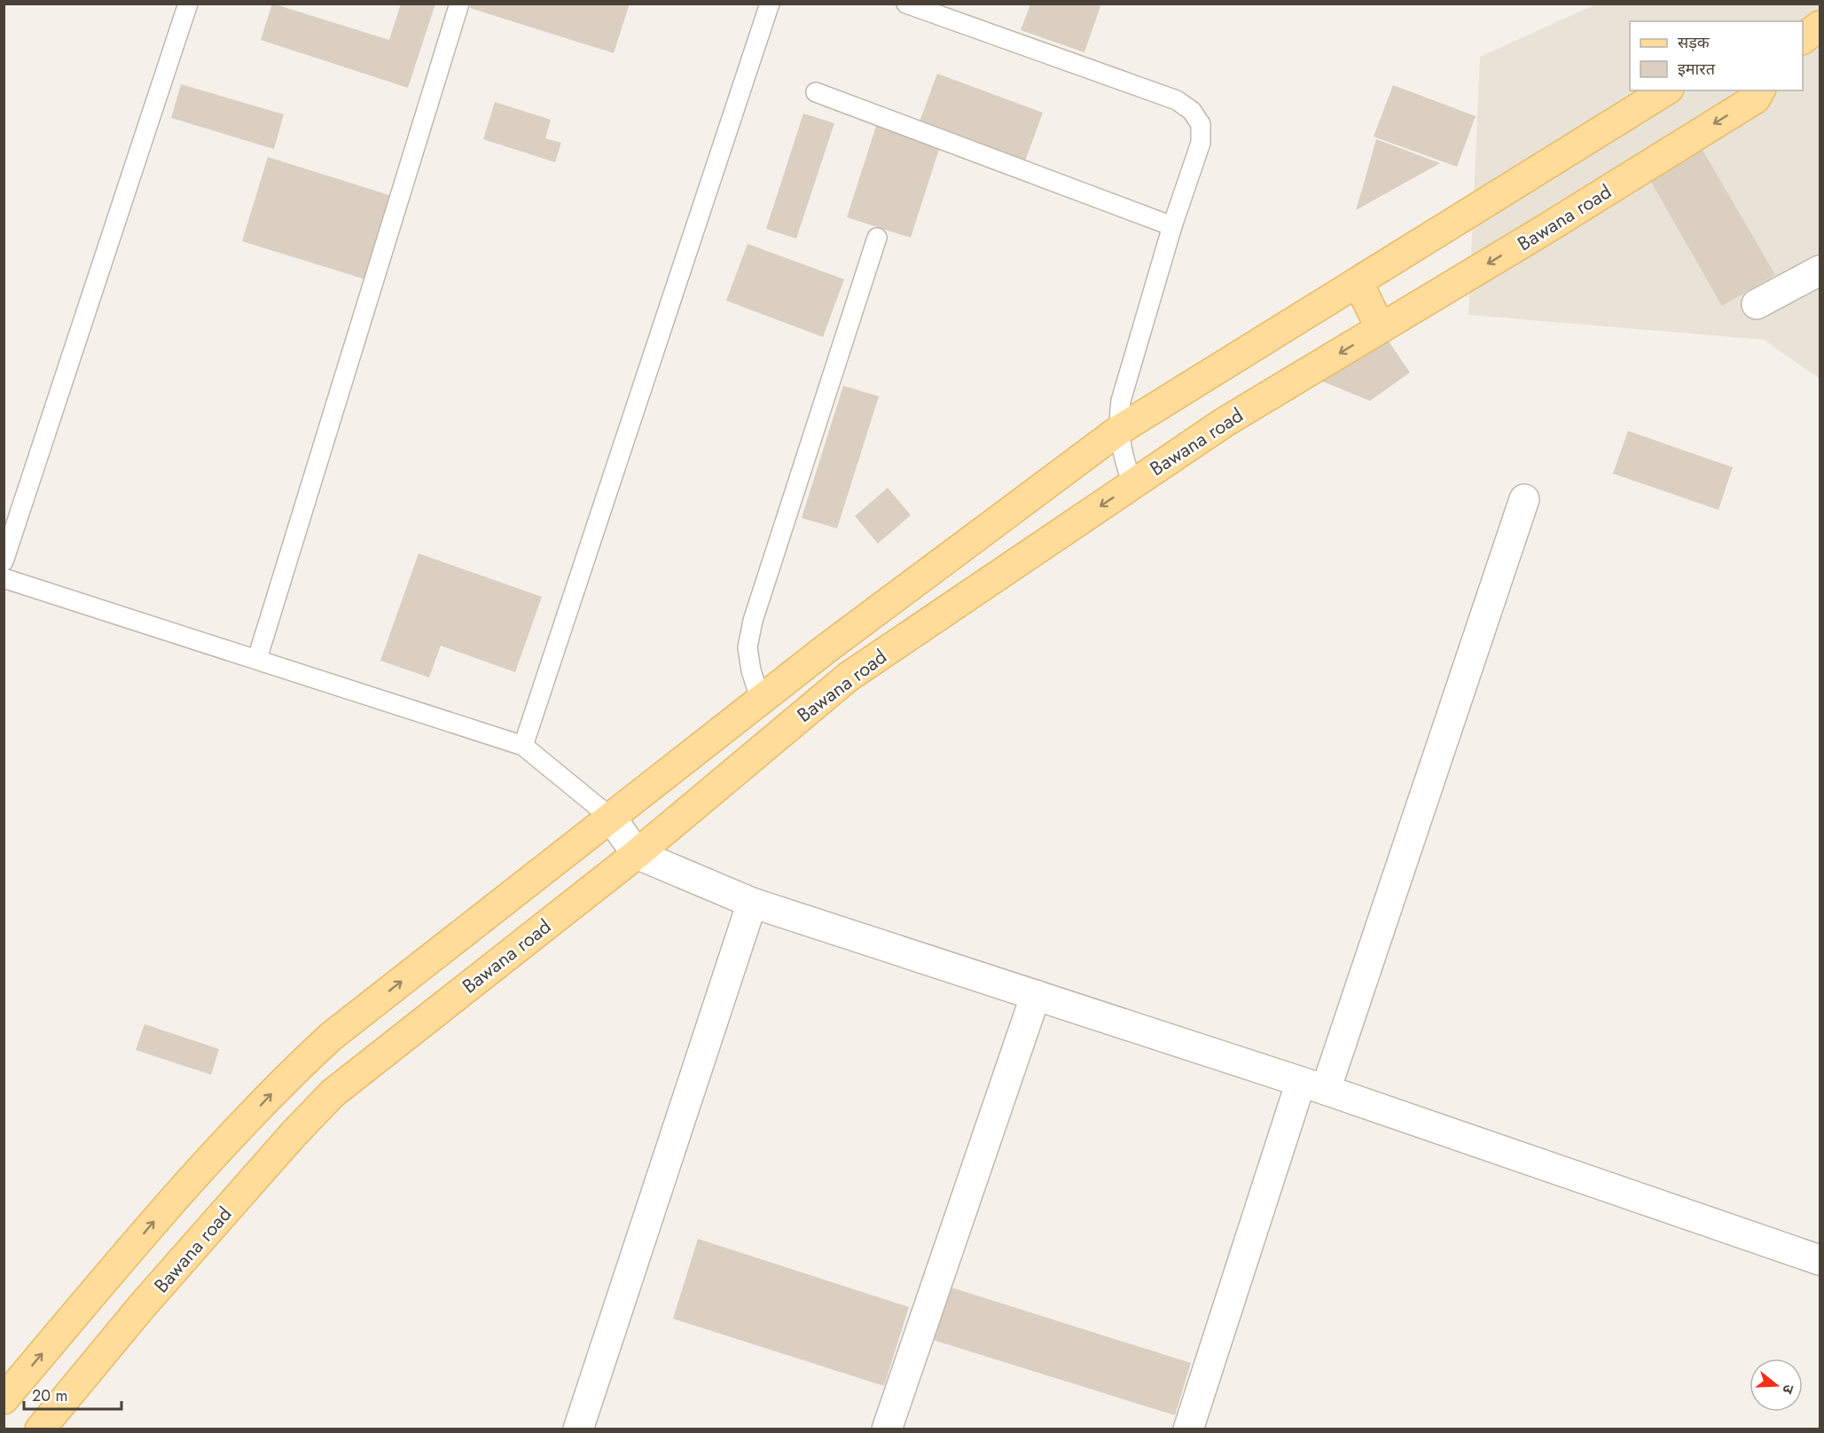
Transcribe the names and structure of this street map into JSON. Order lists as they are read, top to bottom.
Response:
{
  "streets": {
    "main road": ["Bawana road"]
  },
  "legend": ["सड़क", "इमारत"],
  "scale_bar": "20 m",
  "north": "right"
}
